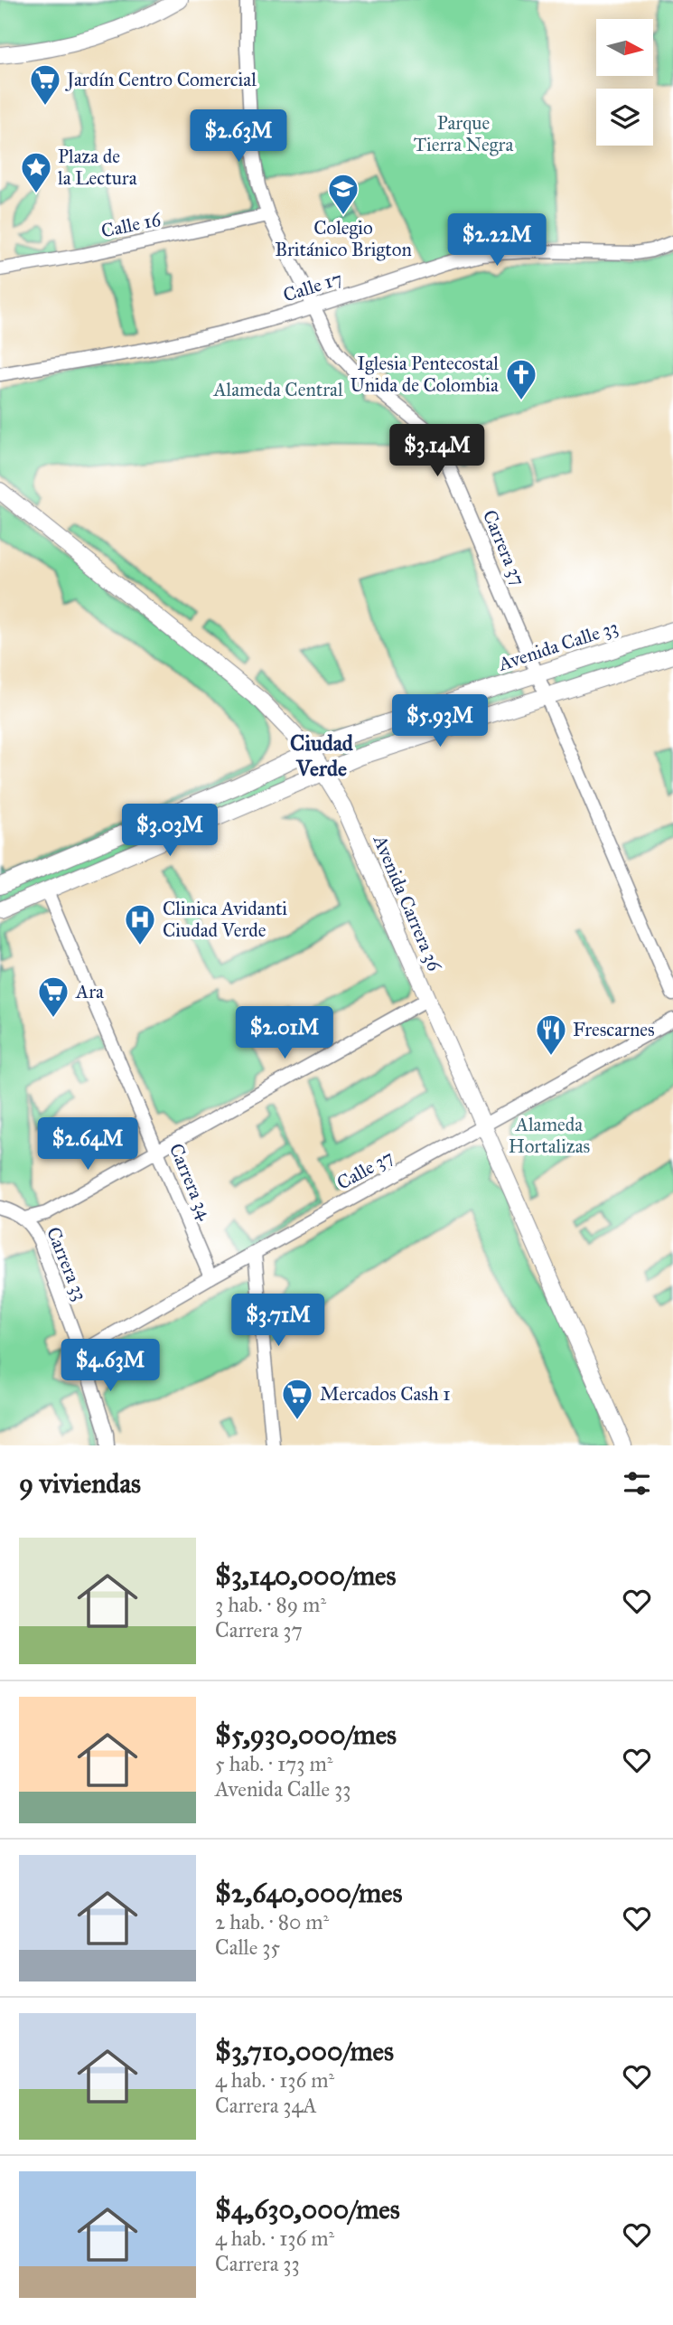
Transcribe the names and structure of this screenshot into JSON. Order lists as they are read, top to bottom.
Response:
{
  "streets": {
    "main road": ["Avenida Calle 33", "Avenida Carrera 36"],
    "street": [
      "Calle 16",
      "Calle 17",
      "Carrera 37",
      "Calle 37",
      "Carrera 34",
      "Carrera 33"
    ]
  },
  "crossings": [
    ["Calle 16", "Carrera 37"],
    ["Calle 17", "Carrera 37"],
    ["Carrera 37", "Avenida Calle 33"],
    ["Avenida Calle 33", "Avenida Carrera 36"],
    ["Avenida Carrera 36", "Calle 37"],
    ["Calle 37", "Carrera 34"],
    ["Calle 37", "Carrera 33"]
  ],
  "districts": ["Ciudad Verde"],
  "parks": ["Parque Tierra Negra", "Alameda Central", "Alameda Hortalizas"],
  "places": {
    "supermarket": ["Jardín Centro Comercial", "Ara", "Mercados Cash 1"],
    "place": ["Plaza de la Lectura"],
    "school or university": ["Colegio Británico Brigton"],
    "church": ["Iglesia Pentecostal Unida de Colombia"],
    "hospital": ["Clinica Avidanti Ciudad Verde"],
    "restaurant": ["Frescarnes"]
  },
  "north": "right",
  "page": {
    "price": [
      "$2.63M",
      "$2.22M",
      "$3.14M",
      "$5.93M",
      "$3.03M",
      "$2.01M",
      "$2.64M",
      "$3.71M",
      "$4.63M"
    ],
    "heading": "9 viviendas",
    "list": [
      {
        "name": "$3,140,000/mes",
        "note": "3 hab. · 89 m² · Carrera 37"
      },
      {
        "name": "$5,930,000/mes",
        "note": "5 hab. · 173 m² · Avenida Calle 33"
      },
      {
        "name": "$2,640,000/mes",
        "note": "2 hab. · 80 m² · Calle 35"
      },
      {
        "name": "$3,710,000/mes",
        "note": "4 hab. · 136 m² · Carrera 34A"
      },
      {
        "name": "$4,630,000/mes",
        "note": "4 hab. · 136 m² · Carrera 33"
      }
    ]
  }
}
